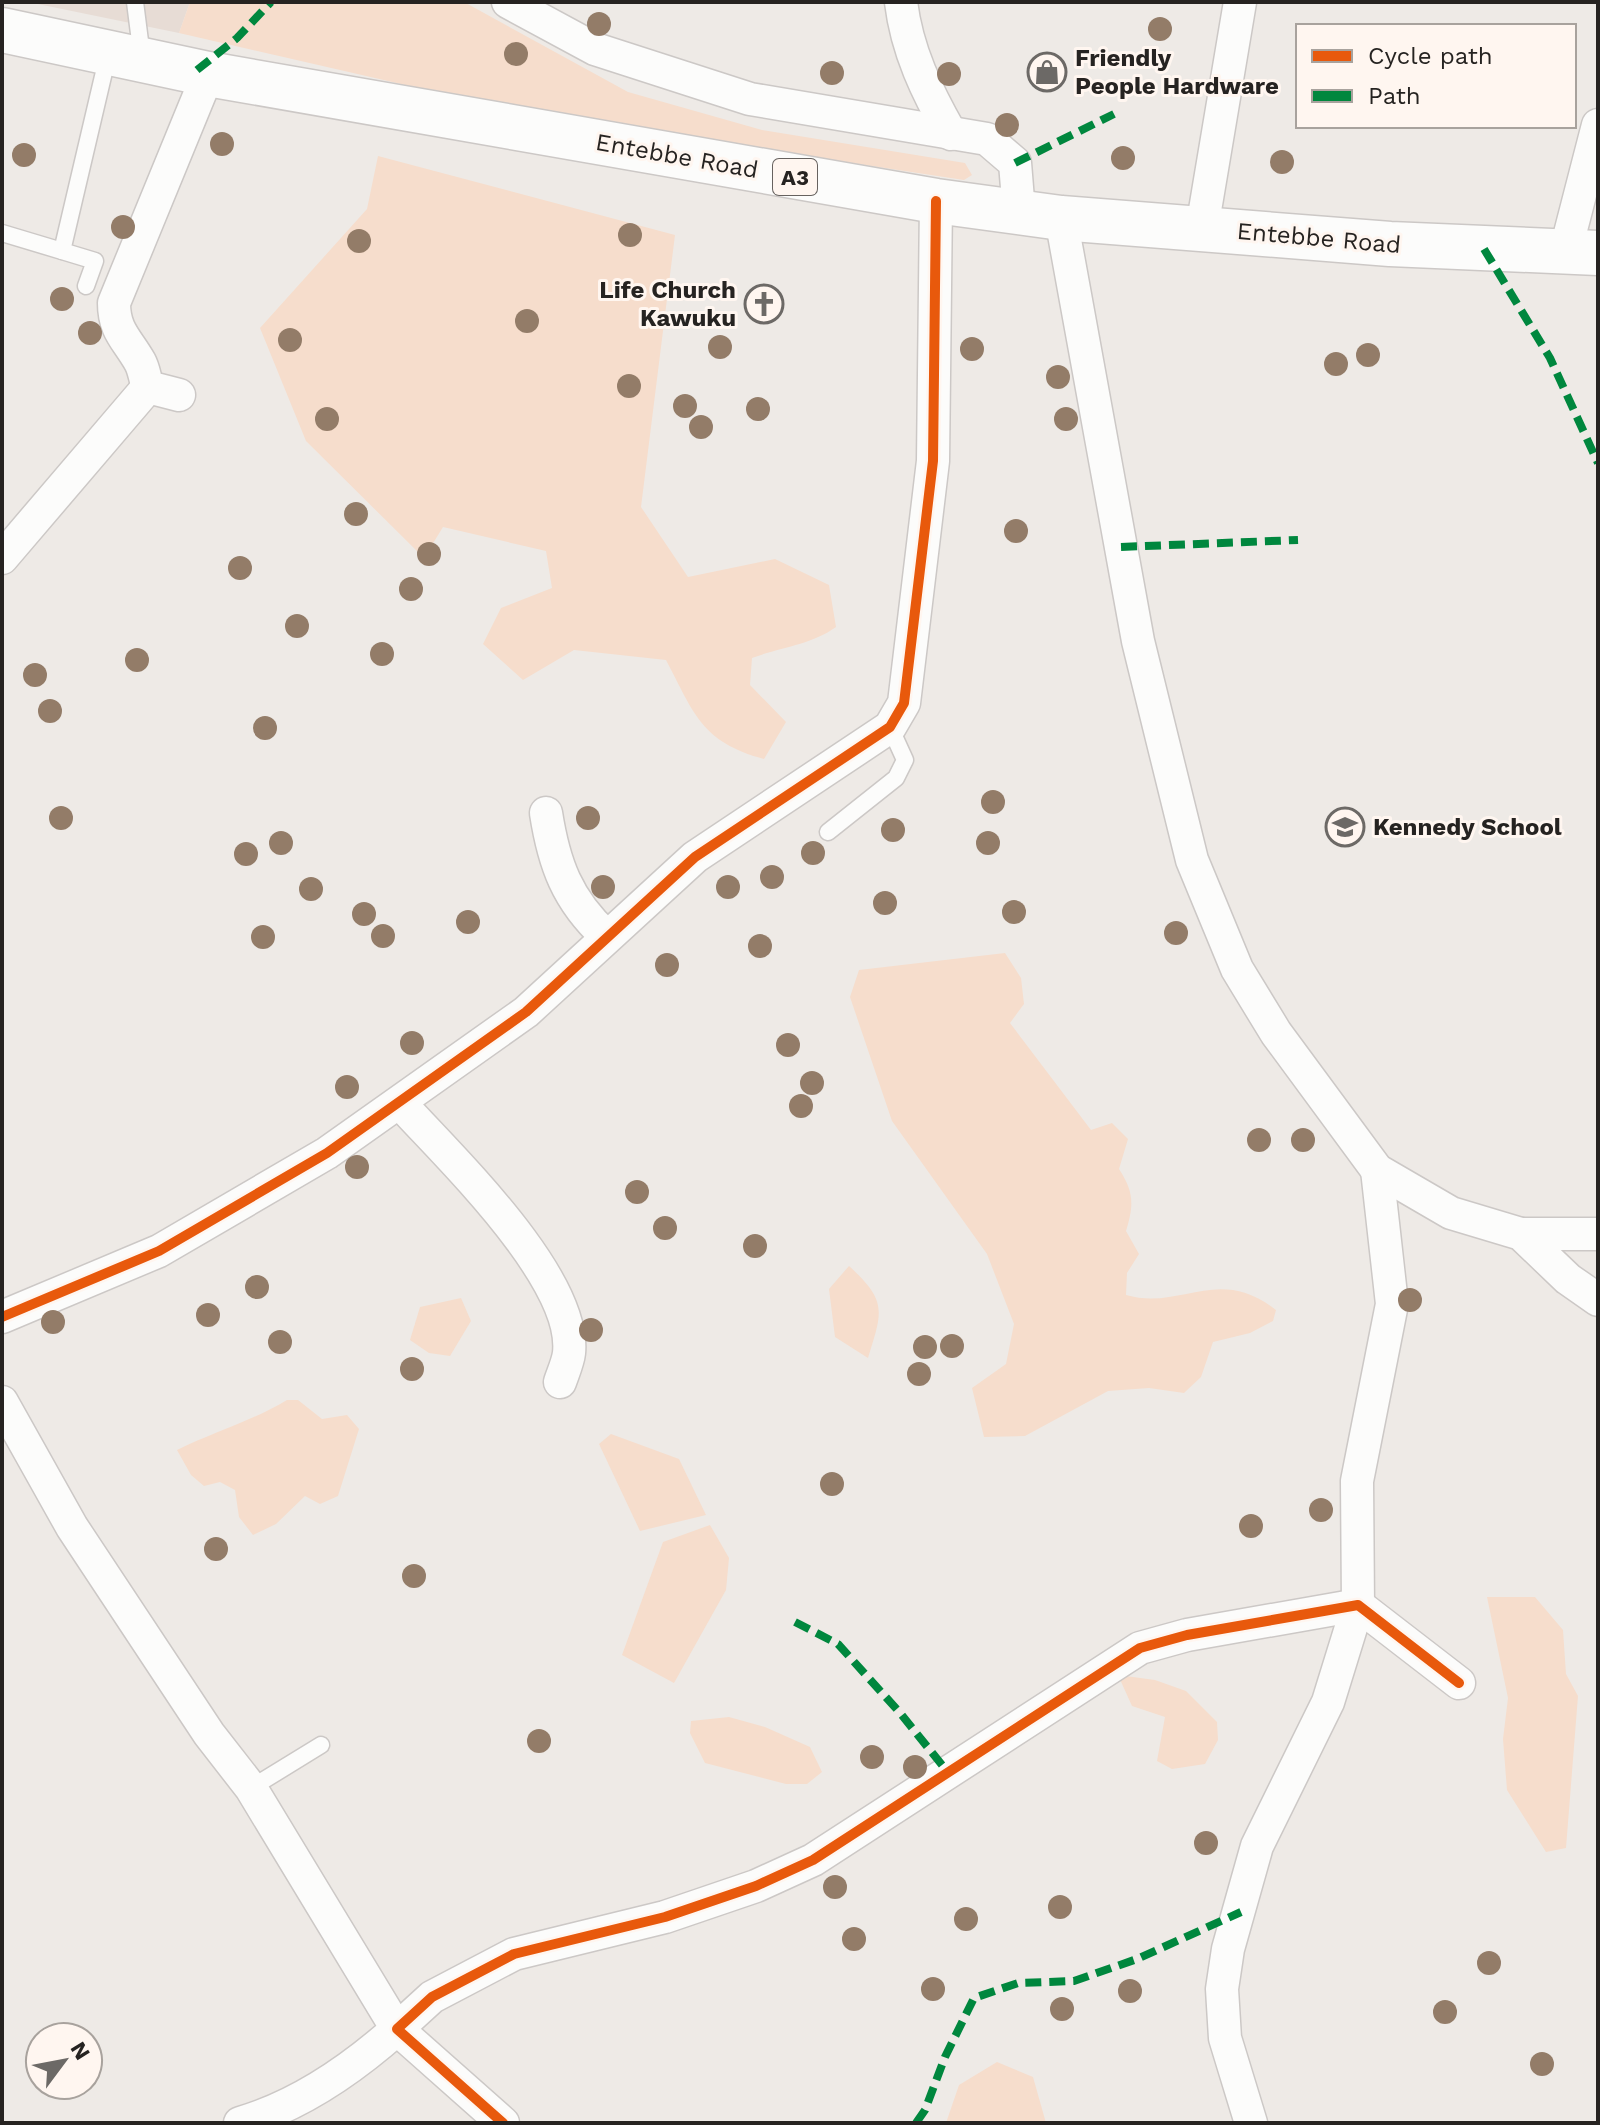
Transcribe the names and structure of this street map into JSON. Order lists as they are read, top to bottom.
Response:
{
  "streets": {
    "main road": ["Entebbe Road", "A3"]
  },
  "places": {
    "shop": ["Friendly People Hardware"],
    "church": ["Life Church Kawuku"],
    "school or university": ["Kennedy School"]
  },
  "legend": ["Cycle path", "Path"],
  "north": "top right"
}
